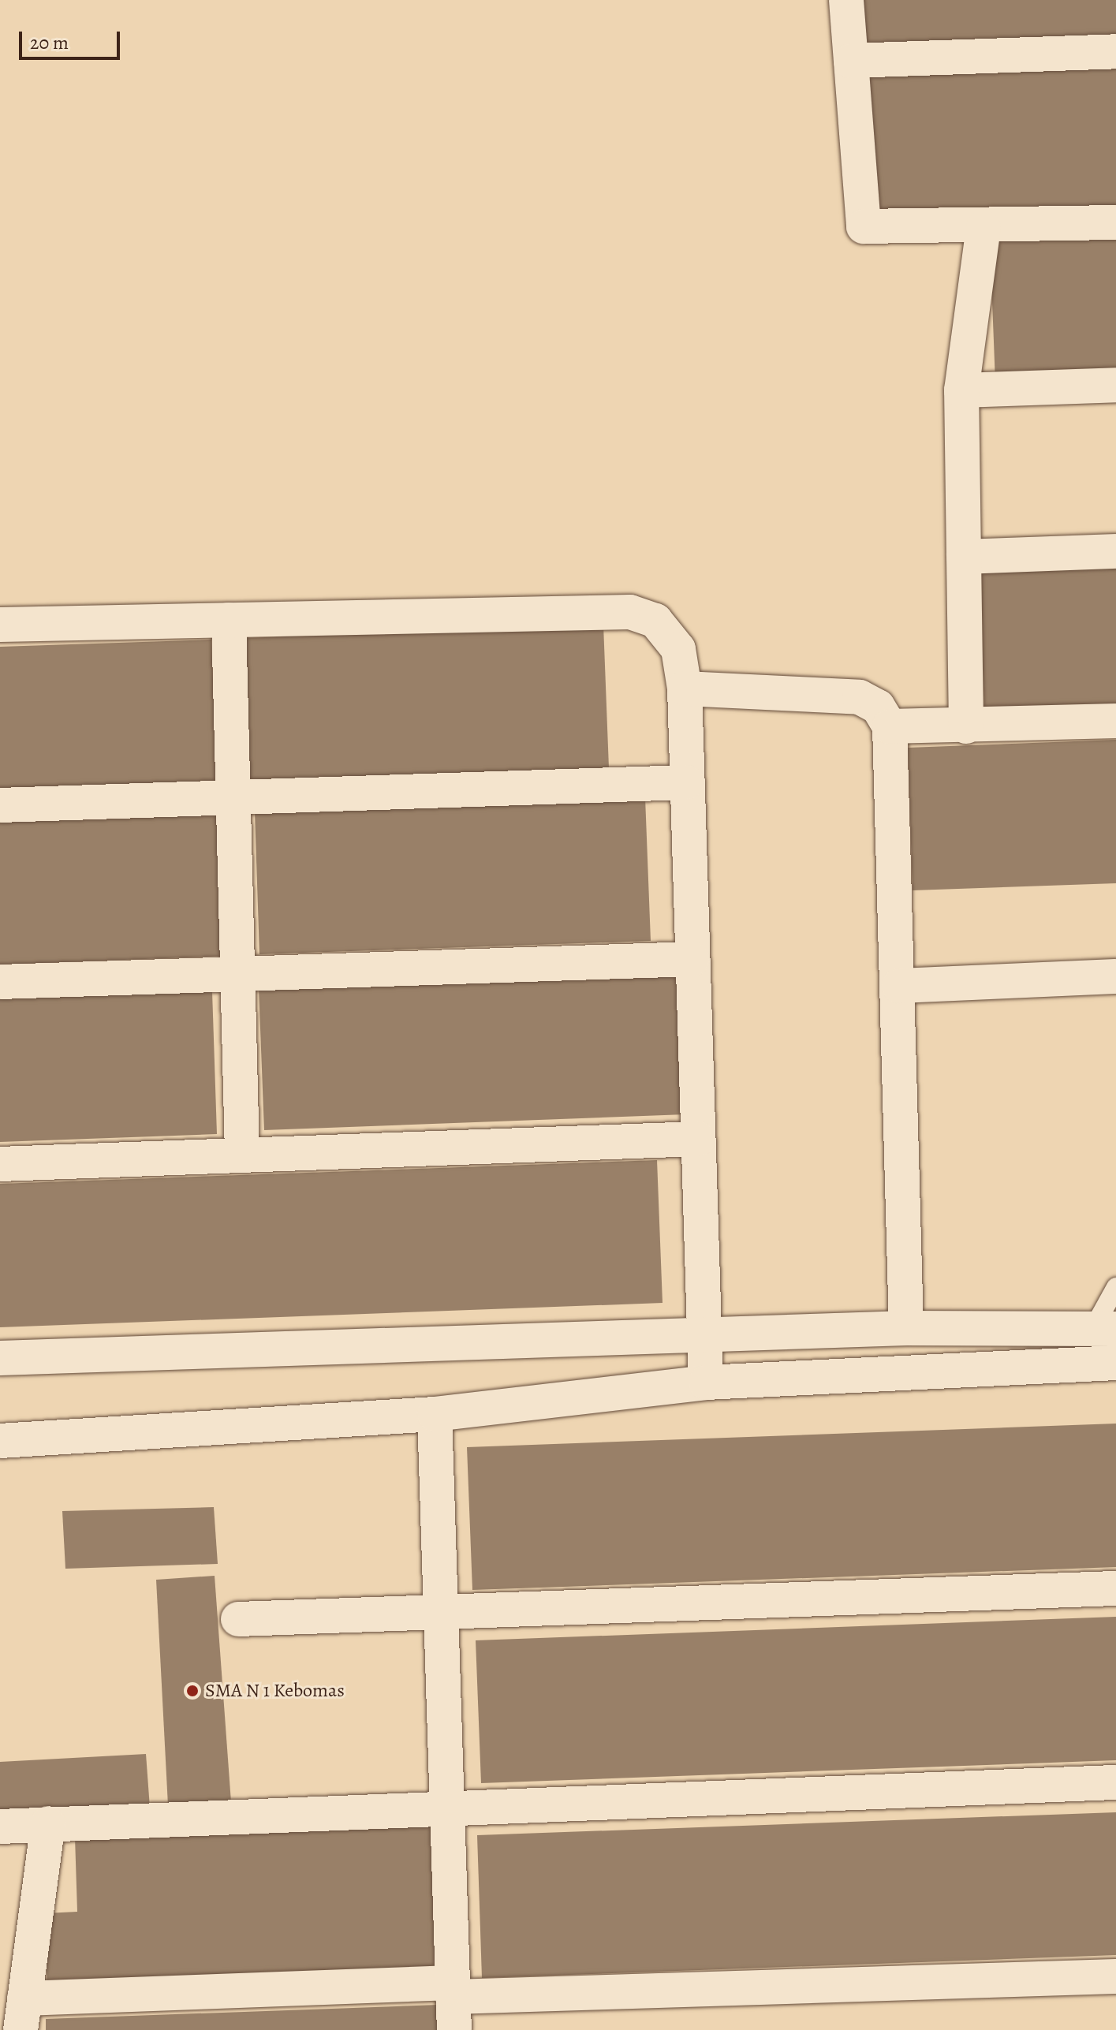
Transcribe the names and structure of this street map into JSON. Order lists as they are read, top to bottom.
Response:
{
  "places": ["SMA N 1 Kebomas"],
  "scale_bar": "20 m"
}
